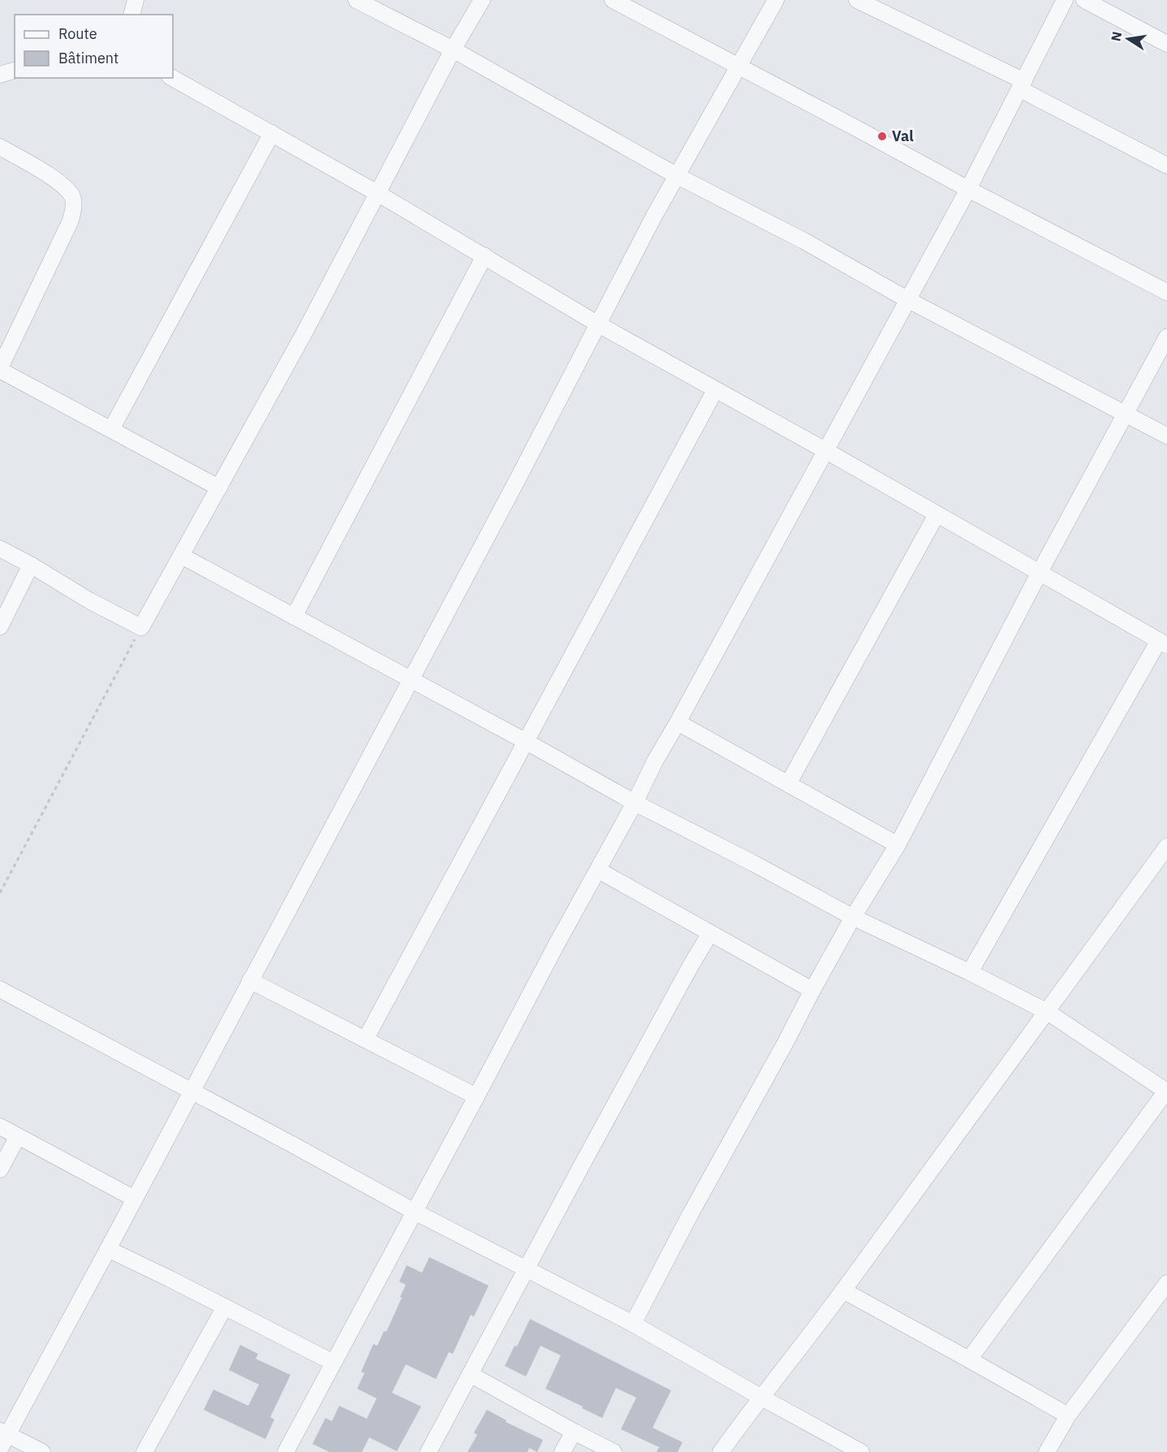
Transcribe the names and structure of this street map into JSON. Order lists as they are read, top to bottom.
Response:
{
  "places": ["Val"],
  "legend": ["Route", "Bâtiment"],
  "north": "left"
}
